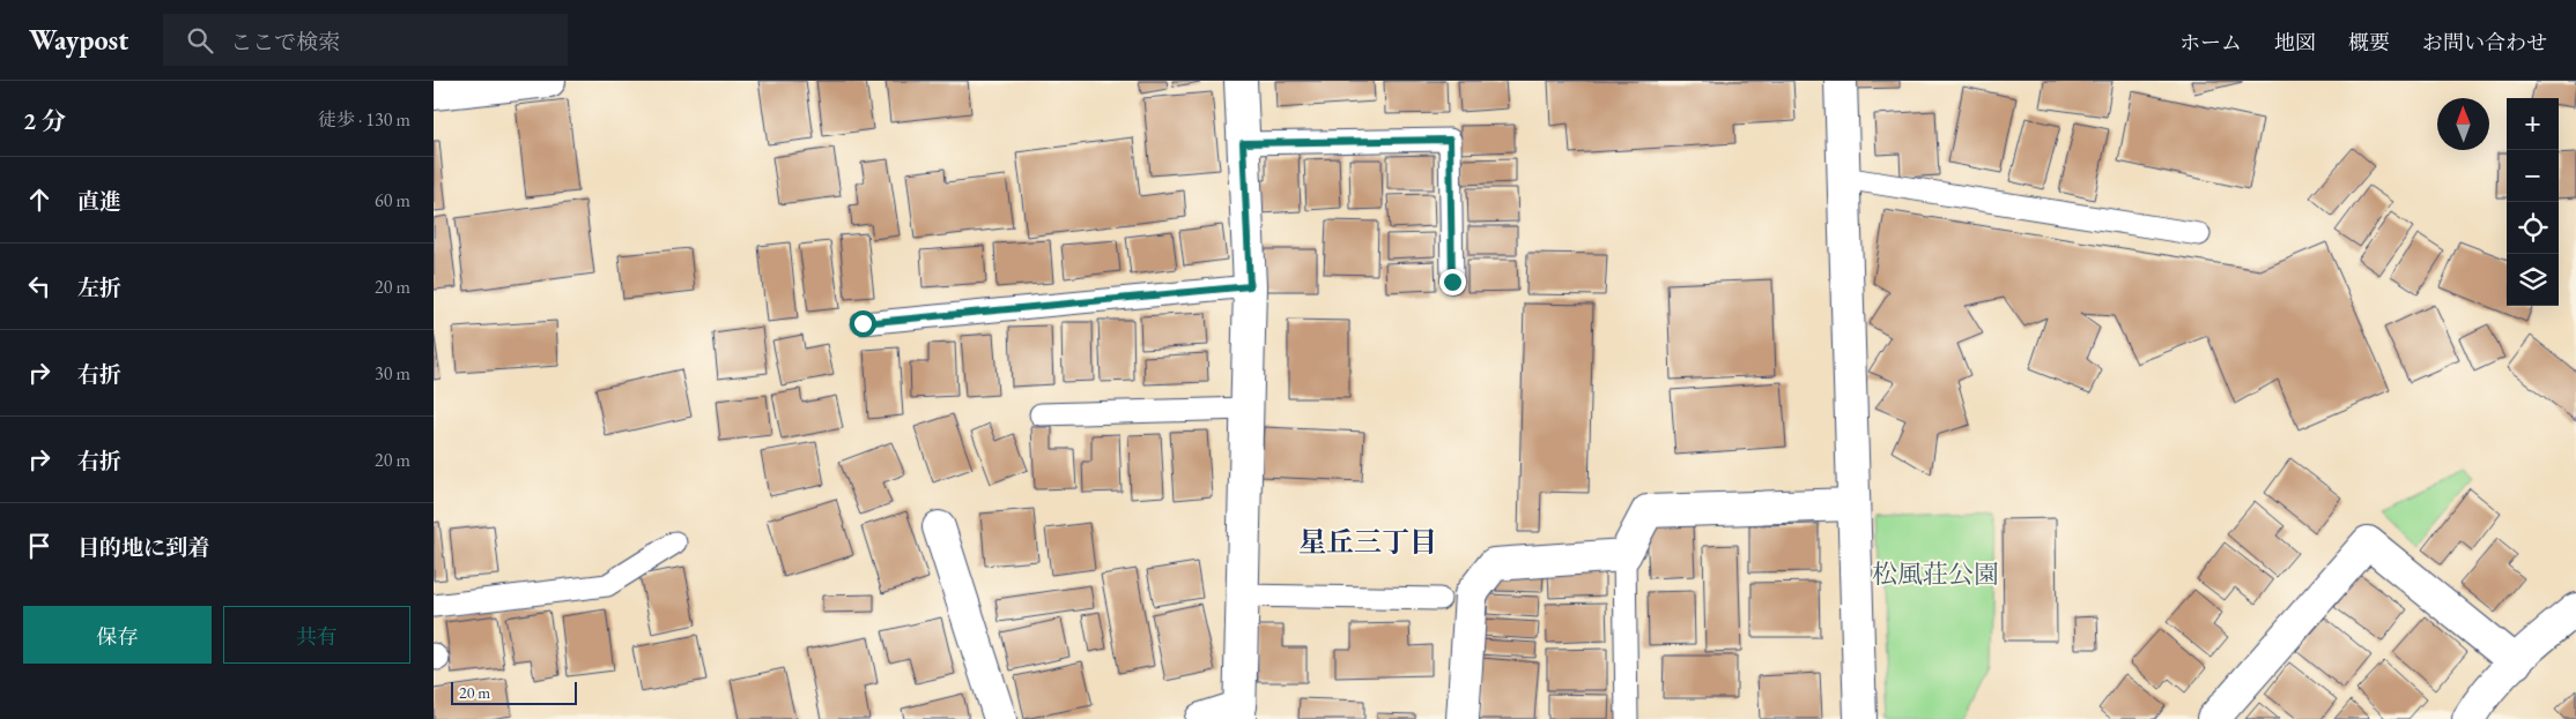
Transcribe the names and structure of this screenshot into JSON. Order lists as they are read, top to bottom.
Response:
{
  "districts": ["星丘三丁目"],
  "parks": ["松風荘公園"],
  "scale_bar": "20 m",
  "north": "top",
  "page": {
    "header": "Waypost",
    "search": "ここで検索",
    "nav": [
      "ホーム",
      "地図",
      "概要",
      "お問い合わせ"
    ],
    "heading": ["2 分", "徒歩 · 130 m"],
    "map_buttons": ["+", "−"],
    "list": [
      ["直進", "60 m"],
      ["左折", "20 m"],
      ["右折", "30 m"],
      ["右折", "20 m"],
      "目的地に到着"
    ],
    "buttons": ["保存", "共有"],
    "scale": "20 m"
  }
}
